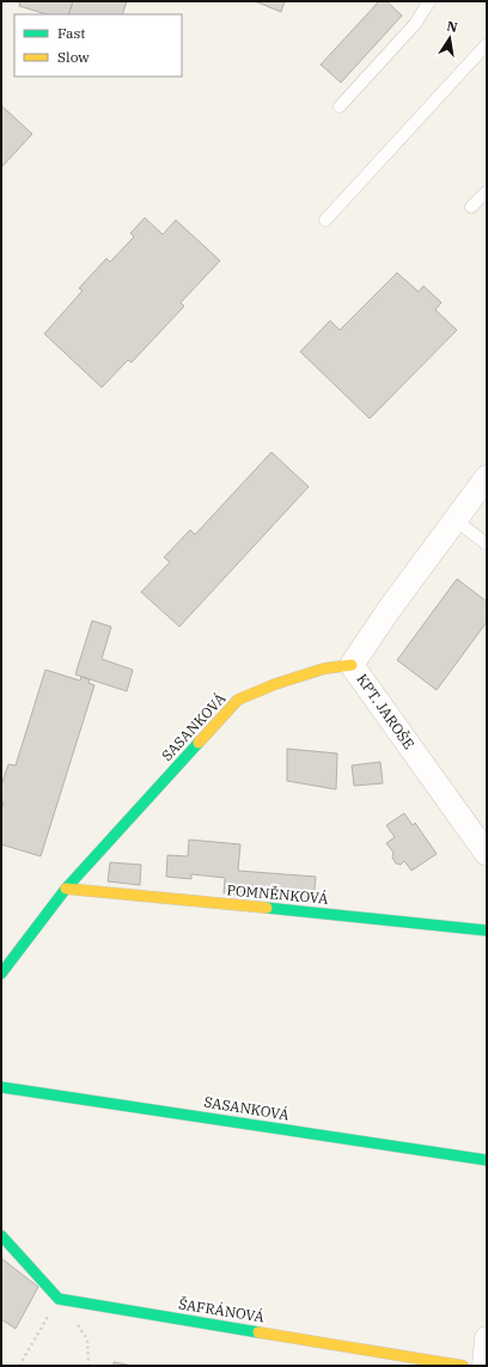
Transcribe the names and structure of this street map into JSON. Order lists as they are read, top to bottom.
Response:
{
  "streets": {
    "street": [
      "KPT. JAROŠE",
      "SASANKOVÁ",
      "POMNĚNKOVÁ",
      "ŠAFRÁNOVÁ"
    ]
  },
  "crossings": [
    ["KPT. JAROŠE", "SASANKOVÁ"],
    ["SASANKOVÁ", "POMNĚNKOVÁ"]
  ],
  "legend": ["Fast", "Slow"],
  "north": "top"
}
